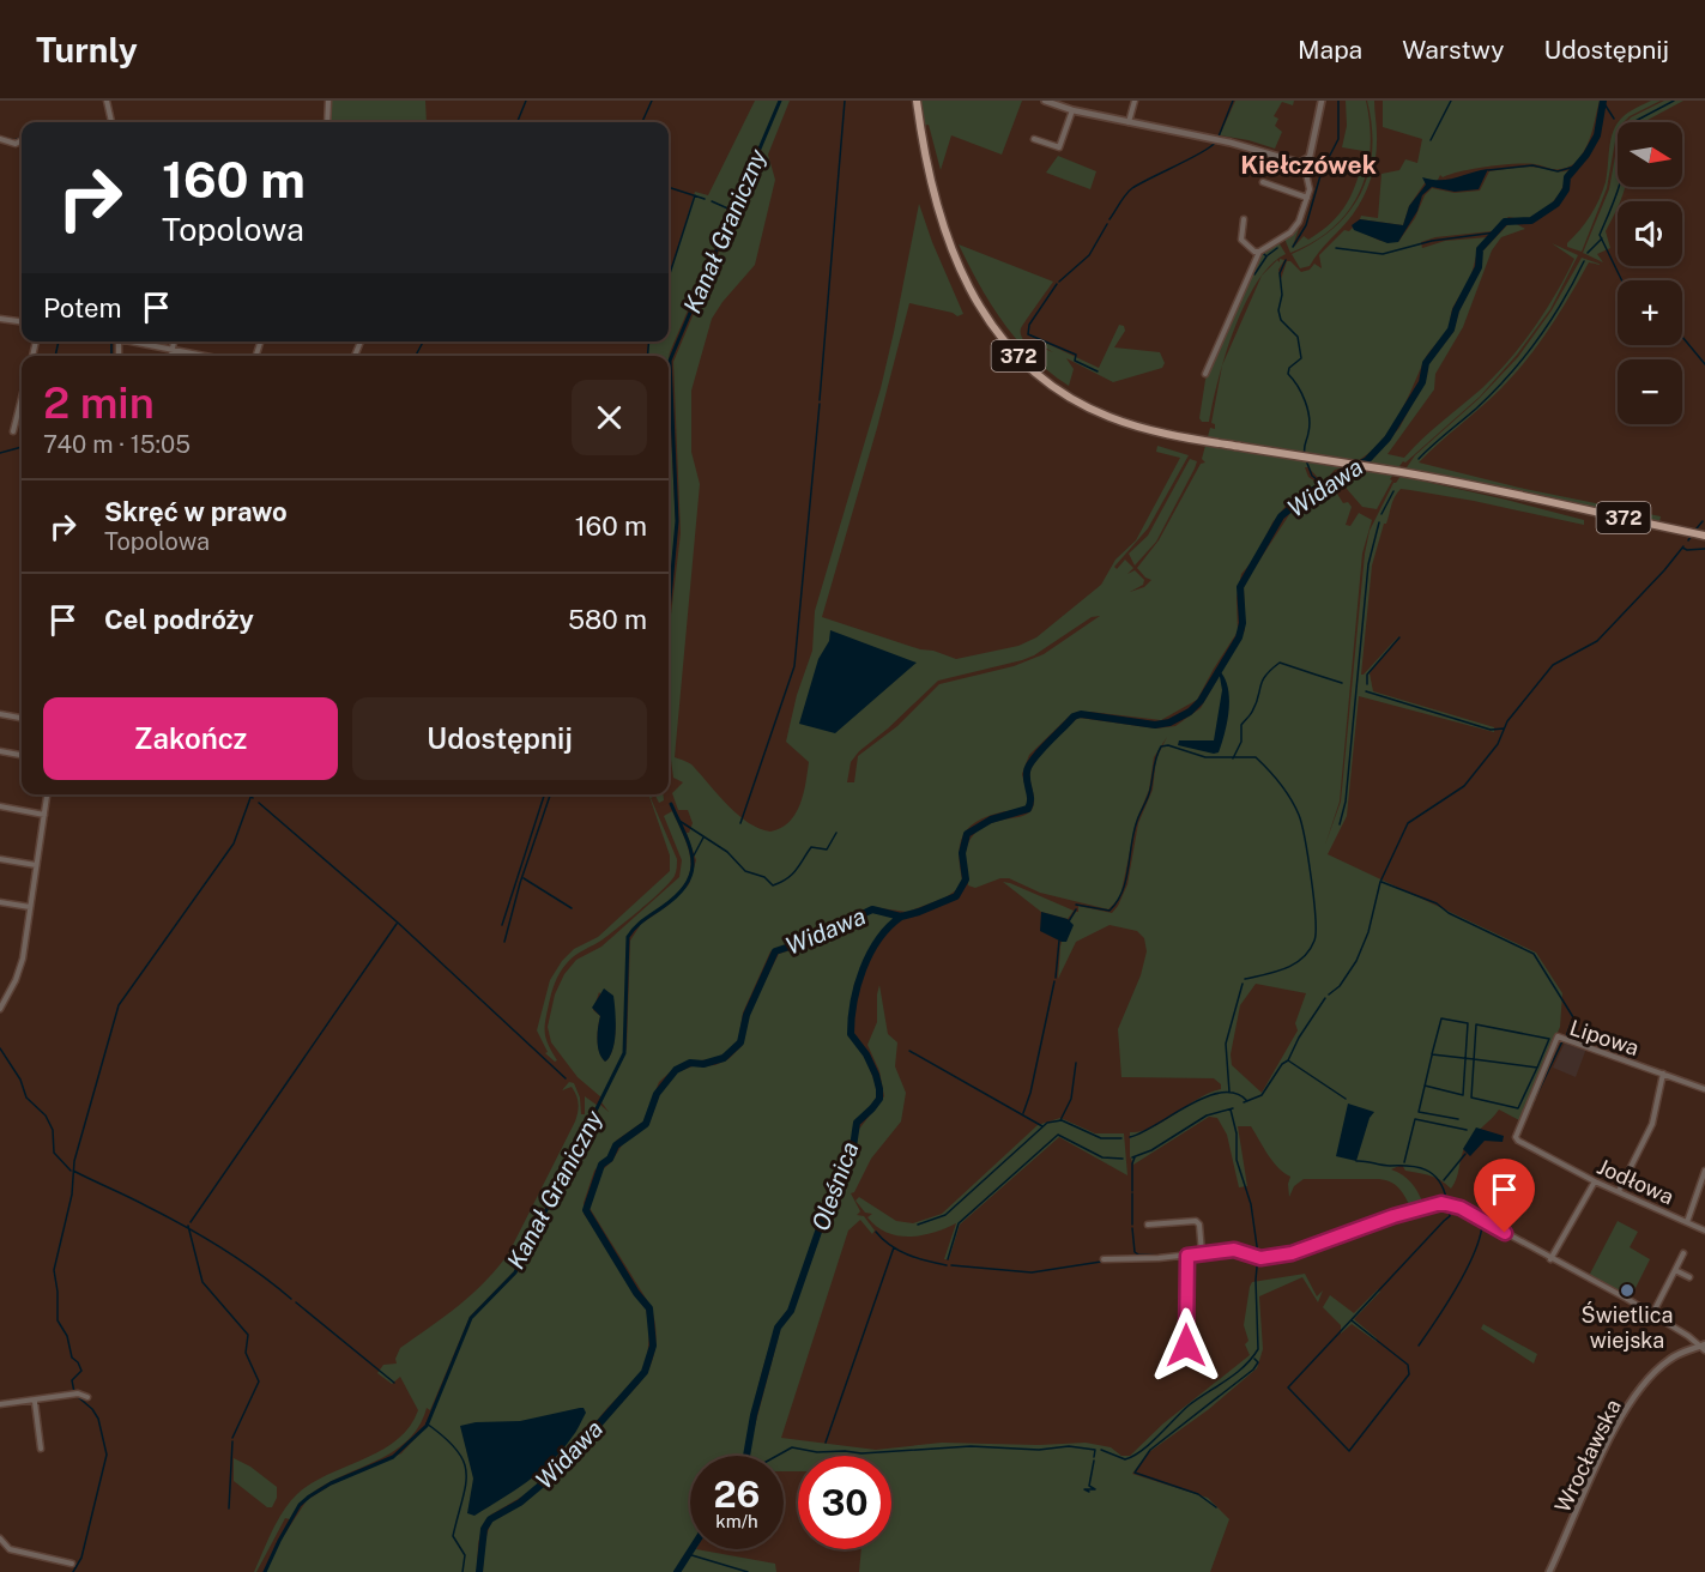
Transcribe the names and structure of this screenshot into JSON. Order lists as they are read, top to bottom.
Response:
{
  "streets": {
    "main road": ["372"],
    "street": ["Lipowa", "Jodłowa", "Wrocławska"]
  },
  "crossings": [
    ["Lipowa", "Jodłowa"]
  ],
  "districts": ["Kiełczówek"],
  "water": ["Kanał Graniczny", "Widawa", "Oleśnica"],
  "places": ["Świetlica wiejska"],
  "north": "right",
  "page": {
    "header": "Turnly",
    "nav": ["Mapa", "Warstwy", "Udostępnij"],
    "map_buttons": ["+", "−"],
    "turn": ["160 m", "Topolowa"],
    "then": "Potem",
    "heading": ["2 min", "740 m · 15:05"],
    "list": [
      {
        "name": "Skręć w prawo",
        "note": "Topolowa",
        "value": "160 m"
      },
      {
        "name": "Cel podróży",
        "value": "580 m"
      }
    ],
    "buttons": ["Zakończ", "Udostępnij"],
    "speed": "26 km/h",
    "limit": "30"
  }
}
